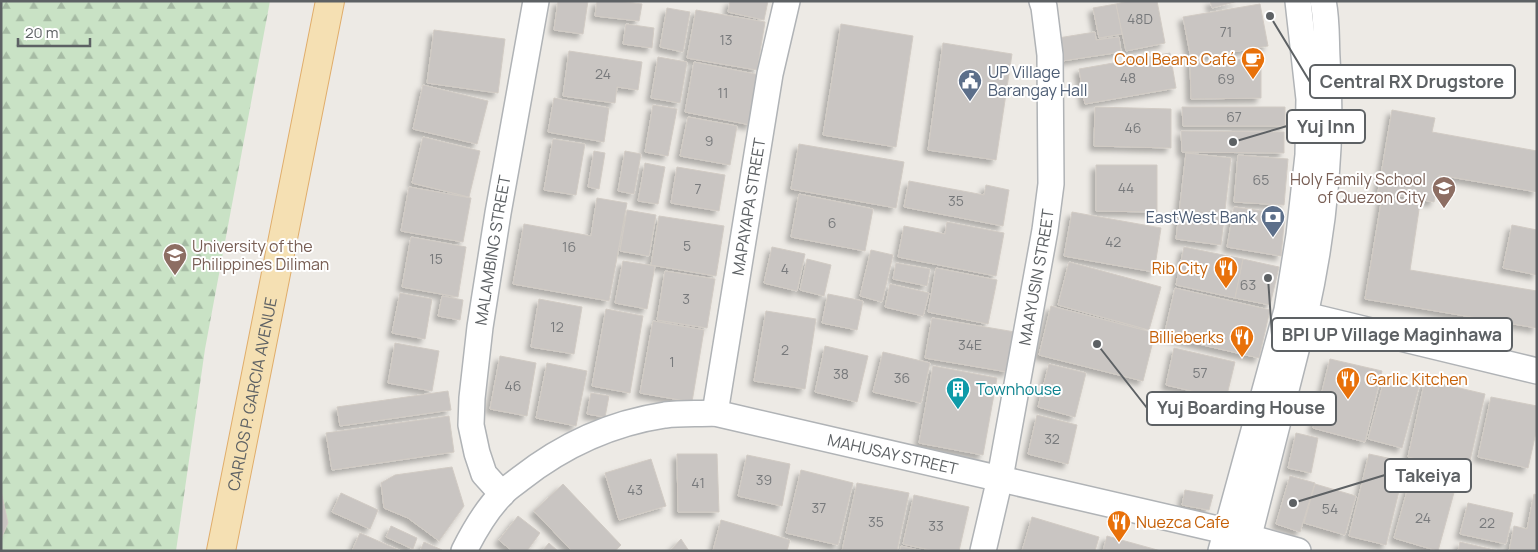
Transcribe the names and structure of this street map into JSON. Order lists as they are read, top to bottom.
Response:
{
  "streets": {
    "main road": ["CARLOS P. GARCIA AVENUE"],
    "street": [
      "MAPAYAPA STREET",
      "MALAMBING STREET",
      "MAAYUSIN STREET",
      "MAHUSAY STREET"
    ]
  },
  "crossings": [
    ["MAPAYAPA STREET", "MAHUSAY STREET"],
    ["MALAMBING STREET", "MAHUSAY STREET"],
    ["MAAYUSIN STREET", "MAHUSAY STREET"]
  ],
  "places": {
    "other": [
      "Central RX Drugstore",
      "Yuj Inn",
      "BPI UP Village Maginhawa",
      "Yuj Boarding House",
      "Takeiya"
    ],
    "cafe": ["Cool Beans Café"],
    "public building": ["UP Village Barangay Hall"],
    "school or university": ["Holy Family School of Quezon City", "University of the Philippines Diliman"],
    "bank": ["EastWest Bank"],
    "restaurant": [
      "Rib City",
      "Billieberks",
      "Garlic Kitchen",
      "Nuezca Cafe"
    ],
    "building": ["Townhouse"]
  },
  "house_numbers": [
    "48D",
    "71",
    "13",
    "24",
    "48",
    "69",
    "11",
    "67",
    "46",
    "9",
    "65",
    "44",
    "7",
    "35",
    "6",
    "42",
    "5",
    "16",
    "15",
    "4",
    "63",
    "3",
    "12",
    "34E",
    "2",
    "1",
    "57",
    "38",
    "36",
    "46",
    "32",
    "39",
    "41",
    "43",
    "37",
    "54",
    "24",
    "35",
    "22",
    "33"
  ],
  "scale_bar": "20 m"
}
